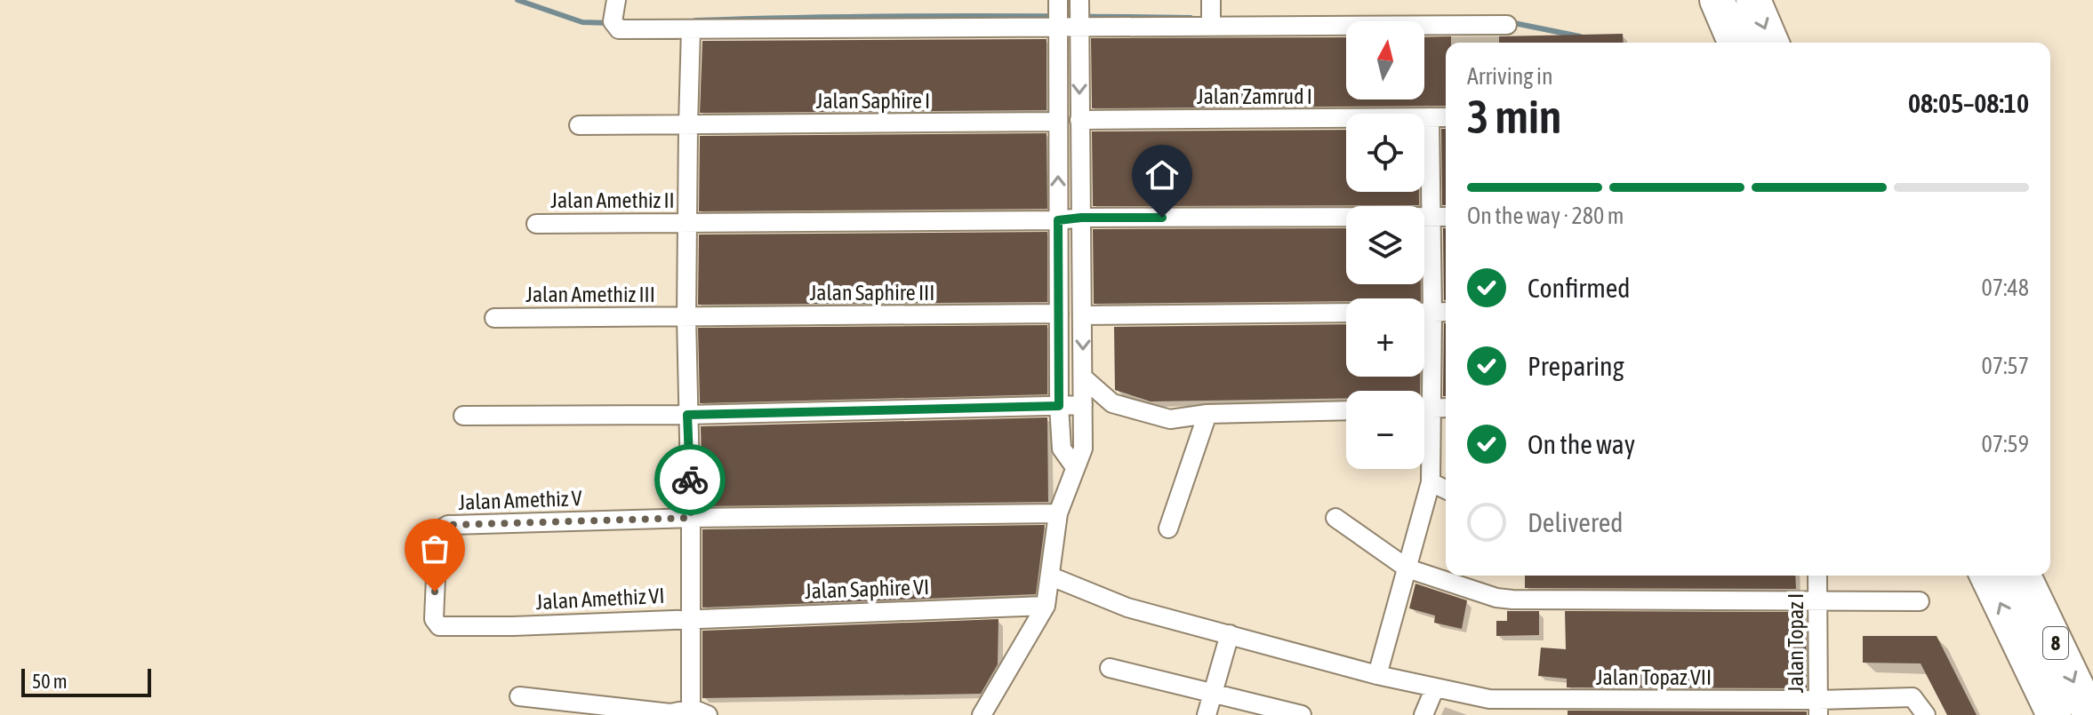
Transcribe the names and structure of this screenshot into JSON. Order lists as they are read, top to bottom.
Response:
{
  "streets": {
    "highway": ["8"],
    "street": [
      "Jalan Zamrud I",
      "Jalan Saphire I",
      "Jalan Amethiz II",
      "Jalan Saphire III",
      "Jalan Amethiz III",
      "Jalan Amethiz V",
      "Jalan Saphire VI",
      "Jalan Amethiz VI",
      "Jalan Topaz I",
      "Jalan Topaz VII"
    ]
  },
  "crossings": [
    ["Jalan Saphire III", "Jalan Amethiz III"],
    ["Jalan Amethiz V", "Jalan Amethiz VI"],
    ["Jalan Saphire VI", "Jalan Amethiz VI"],
    ["Jalan Topaz I", "Jalan Topaz VII"]
  ],
  "scale_bar": "50 m",
  "north": "top",
  "page": {
    "map_buttons": ["+", "−"],
    "heading": ["3 min", "Arriving in", "08:05–08:10"],
    "bar": "On the way · 280 m",
    "list": [
      ["Confirmed", "07:48"],
      ["Preparing", "07:57"],
      ["On the way", "07:59"],
      "Delivered"
    ],
    "scale": "50 m"
  }
}
